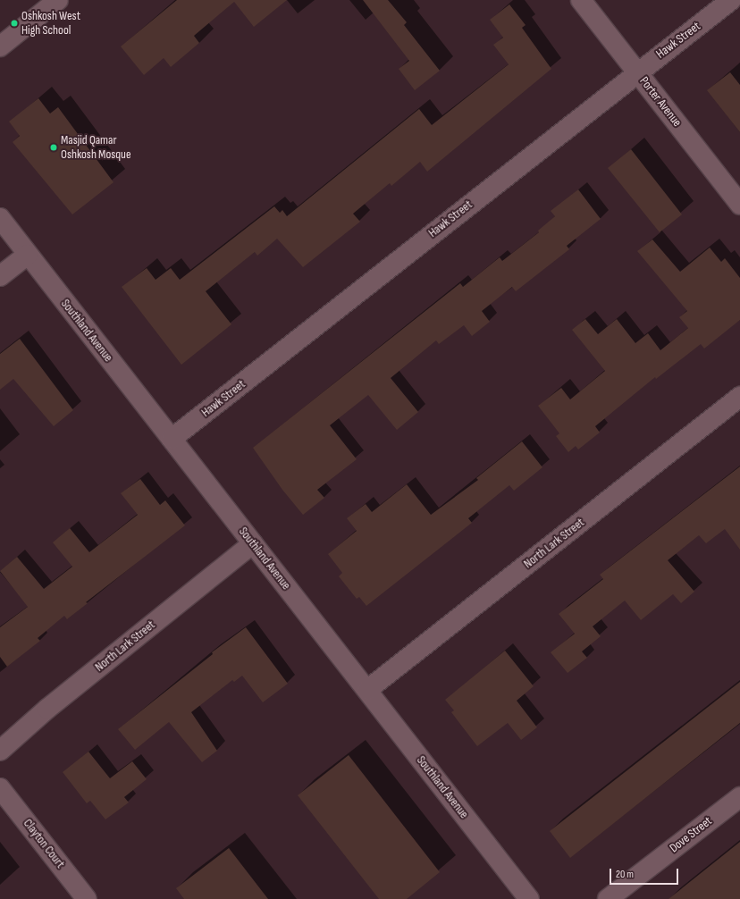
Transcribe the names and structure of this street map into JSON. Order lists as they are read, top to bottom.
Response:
{
  "streets": {
    "street": [
      "Hawk Street",
      "Porter Avenue",
      "Southland Avenue",
      "North Lark Street",
      "Dove Street",
      "Clayton Court"
    ]
  },
  "crossings": [
    ["Hawk Street", "Porter Avenue"],
    ["Hawk Street", "Southland Avenue"],
    ["Southland Avenue", "North Lark Street"]
  ],
  "places": ["Oshkosh West High School", "Masjid Qamar Oshkosh Mosque"],
  "scale_bar": "20 m"
}
